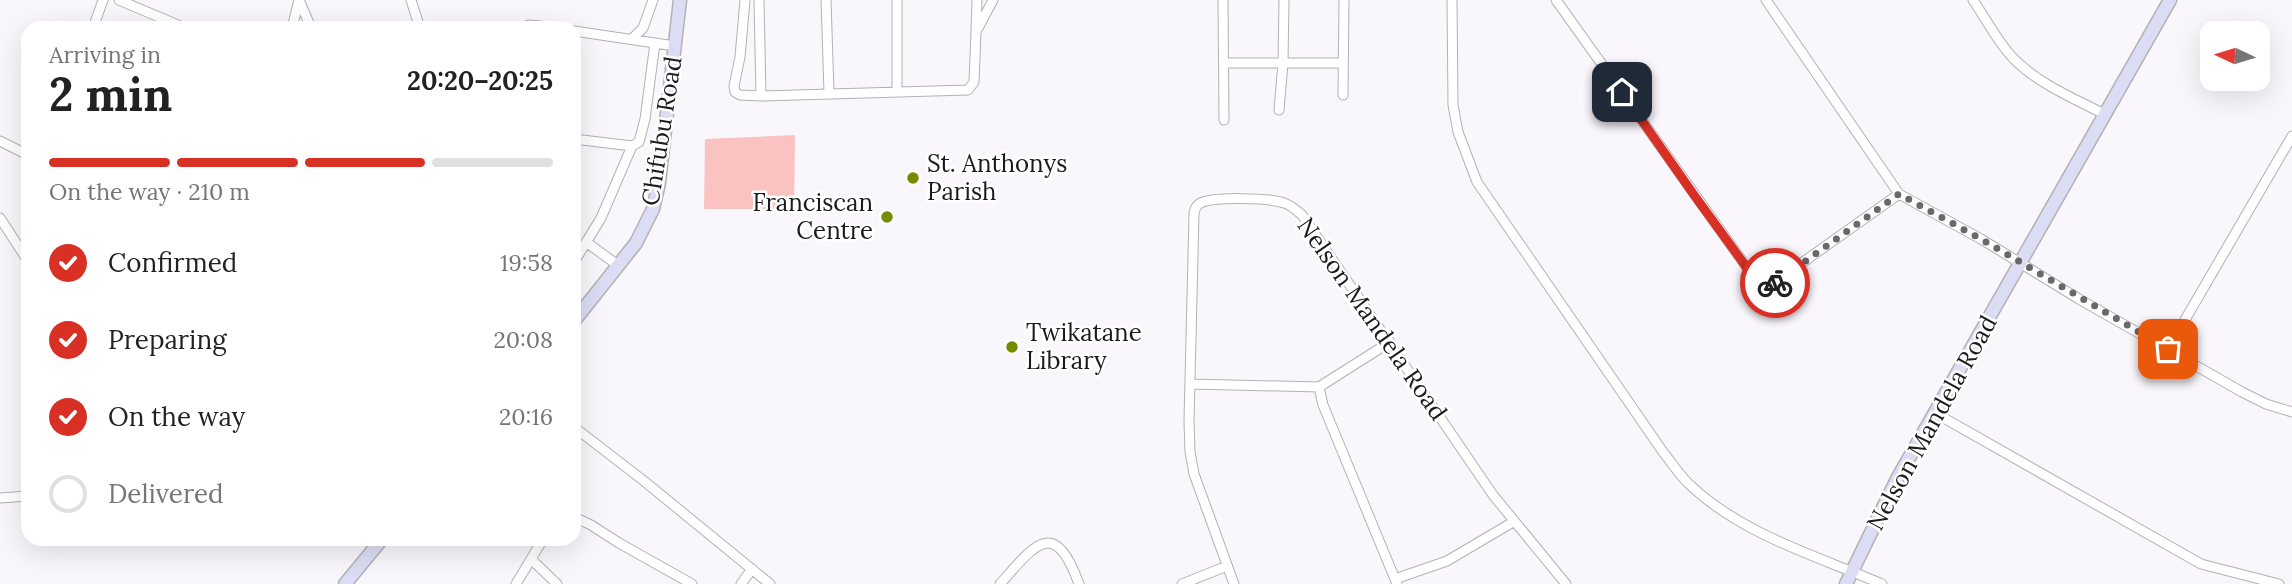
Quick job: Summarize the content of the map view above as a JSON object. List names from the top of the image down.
{
  "streets": {
    "street": ["Chifubu Road", "Nelson Mandela Road"]
  },
  "places": ["St. Anthonys Parish", "Franciscan Centre", "Twikatane Library"],
  "north": "left",
  "page": {
    "heading": ["2 min", "Arriving in", "20:20–20:25"],
    "bar": "On the way · 210 m",
    "list": [
      ["Confirmed", "19:58"],
      ["Preparing", "20:08"],
      ["On the way", "20:16"],
      "Delivered"
    ]
  }
}
